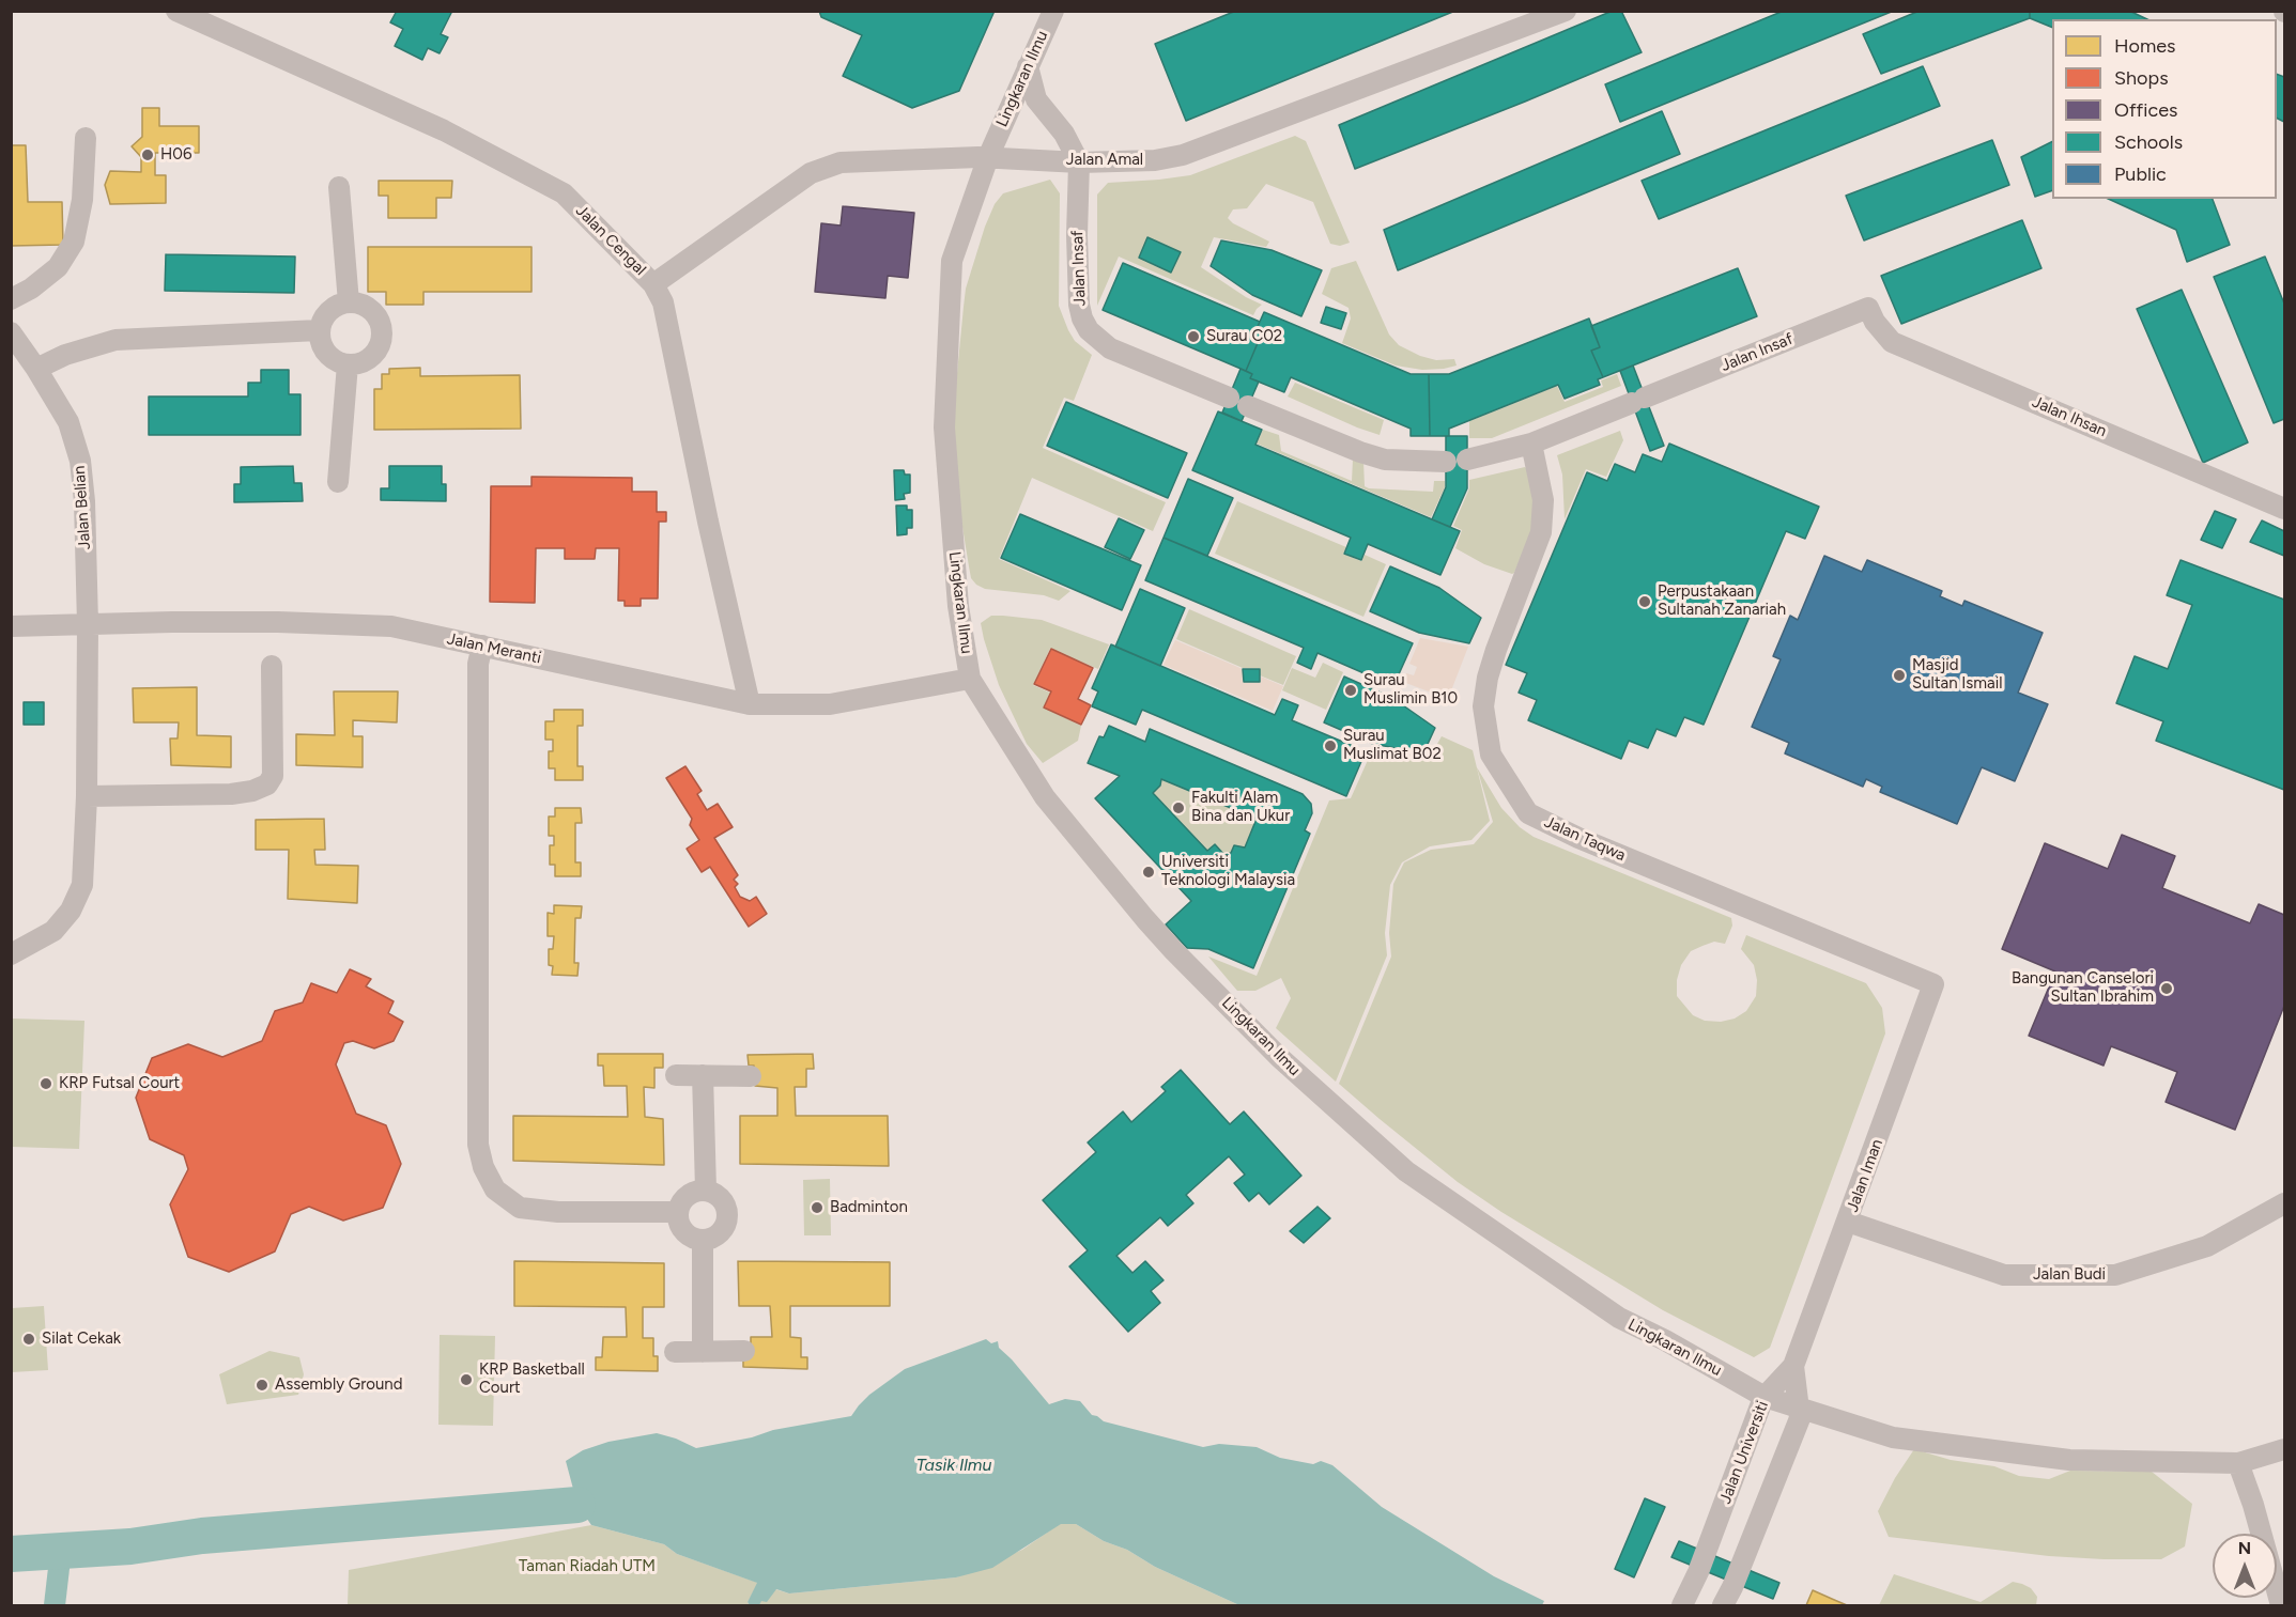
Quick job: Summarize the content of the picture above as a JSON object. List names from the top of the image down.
{
  "streets": {
    "street": [
      "Lingkaran Ilmu",
      "Jalan Amal",
      "Jalan Cengal",
      "Jalan Insaf",
      "Jalan Ihsan",
      "Jalan Belian",
      "Jalan Meranti",
      "Jalan Taqwa",
      "Jalan Iman",
      "Jalan Budi",
      "Jalan Universiti"
    ]
  },
  "crossings": [
    ["Lingkaran Ilmu", "Jalan Amal"],
    ["Lingkaran Ilmu", "Jalan Meranti"],
    ["Lingkaran Ilmu", "Jalan Universiti"],
    ["Jalan Amal", "Jalan Cengal"],
    ["Jalan Amal", "Jalan Insaf"],
    ["Jalan Cengal", "Jalan Meranti"],
    ["Jalan Insaf", "Jalan Ihsan"],
    ["Jalan Insaf", "Jalan Taqwa"],
    ["Jalan Belian", "Jalan Meranti"],
    ["Jalan Taqwa", "Jalan Iman"],
    ["Jalan Iman", "Jalan Budi"],
    ["Jalan Iman", "Jalan Universiti"]
  ],
  "water": ["Tasik Ilmu"],
  "parks": ["Taman Riadah UTM"],
  "places": [
    "H06",
    "Surau C02",
    "Perpustakaan Sultanah Zanariah",
    "Masjid Sultan Ismail",
    "Surau Muslimin B10",
    "Surau Muslimat B02",
    "Fakulti Alam Bina dan Ukur",
    "Universiti Teknologi Malaysia",
    "Bangunan Canselori Sultan Ibrahim",
    "KRP Futsal Court",
    "Badminton",
    "Silat Cekak",
    "KRP Basketball Court",
    "Assembly Ground"
  ],
  "legend": [
    "Homes",
    "Shops",
    "Offices",
    "Schools",
    "Public"
  ],
  "north": "top"
}
